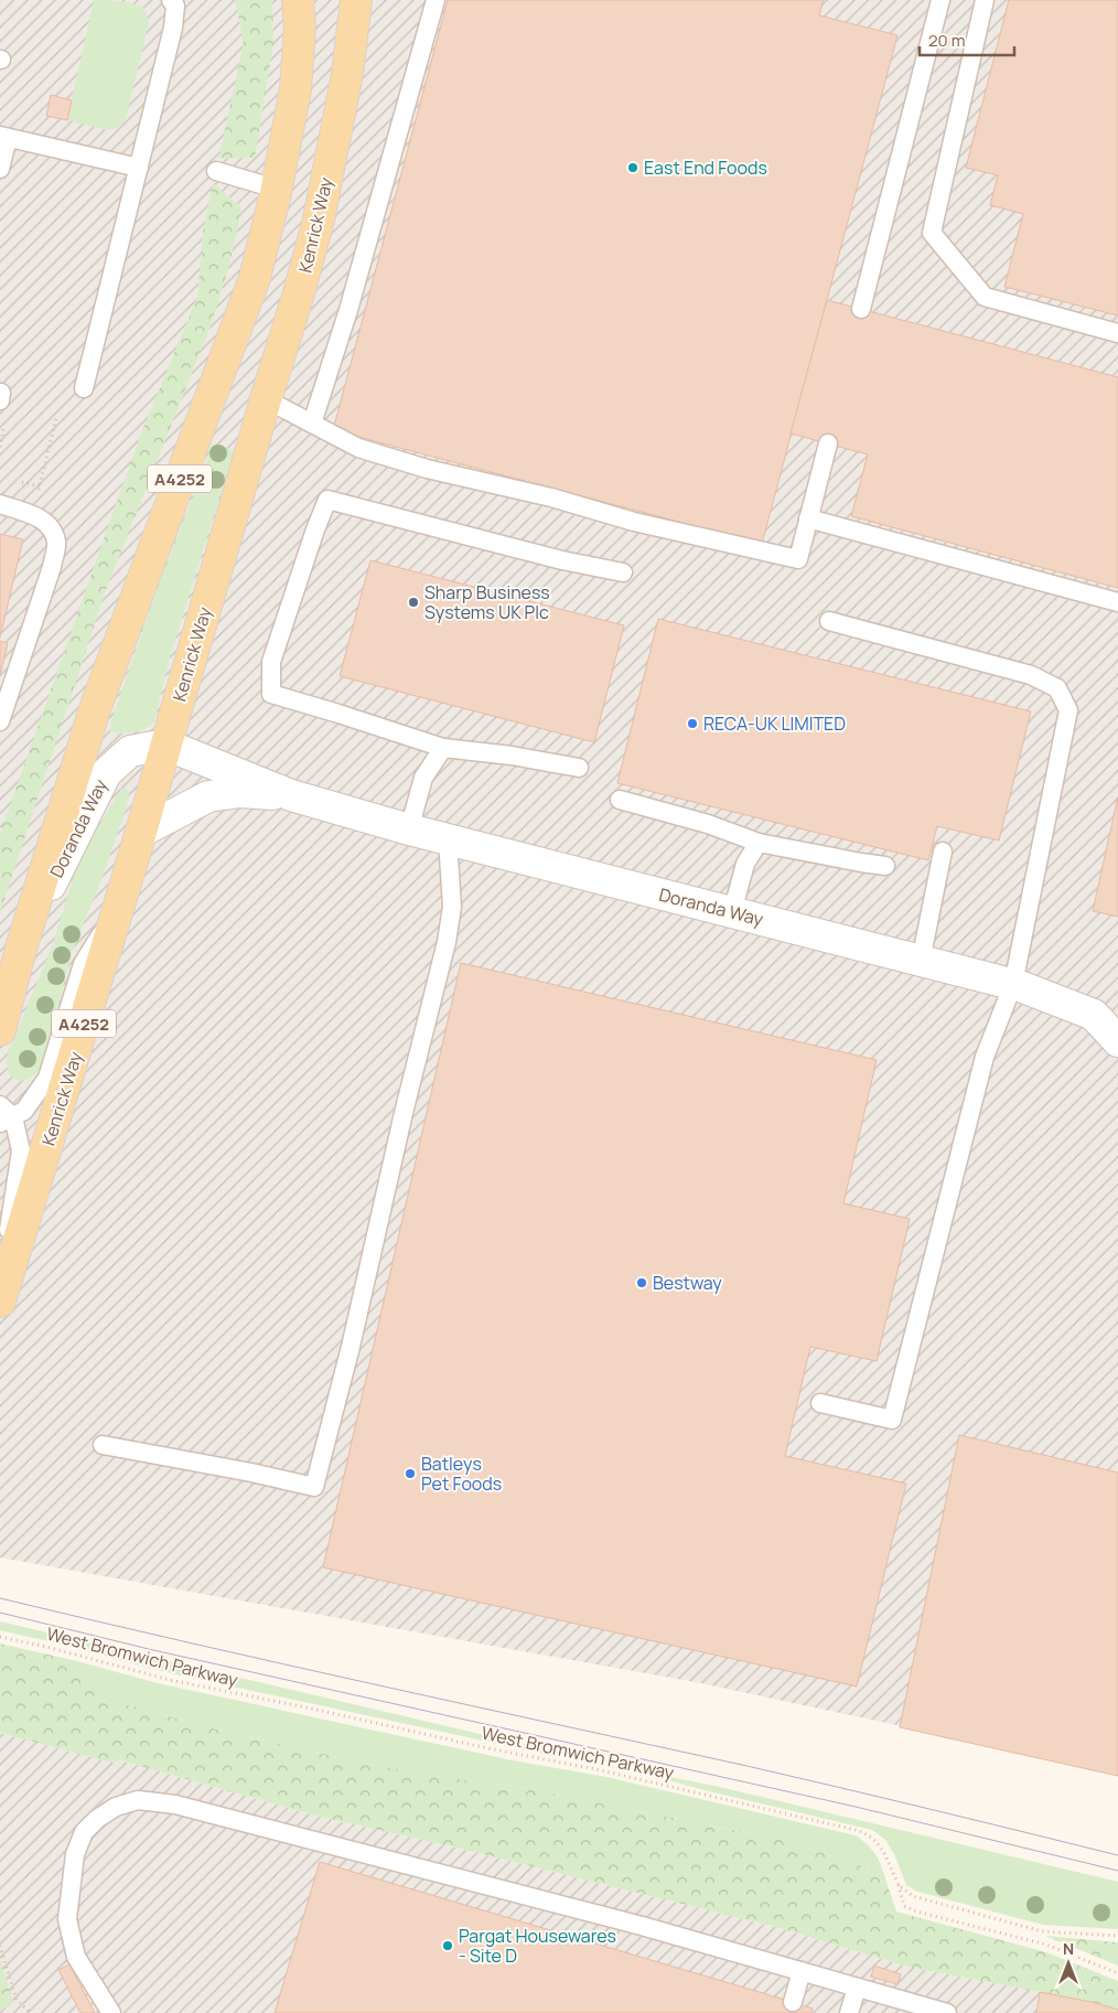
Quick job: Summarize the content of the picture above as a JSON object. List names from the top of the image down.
{
  "streets": {
    "main road": ["Kenrick Way", "A4252"],
    "street": ["Doranda Way"],
    "path": ["West Bromwich Parkway"]
  },
  "crossings": [
    ["Kenrick Way", "Doranda Way"],
    ["A4252", "Doranda Way"]
  ],
  "places": [
    "East End Foods",
    "Sharp Business Systems UK Plc",
    "RECA-UK LIMITED",
    "Bestway",
    "Batleys Pet Foods",
    "Pargat Housewares - Site D"
  ],
  "scale_bar": "20 m",
  "north": "top"
}
